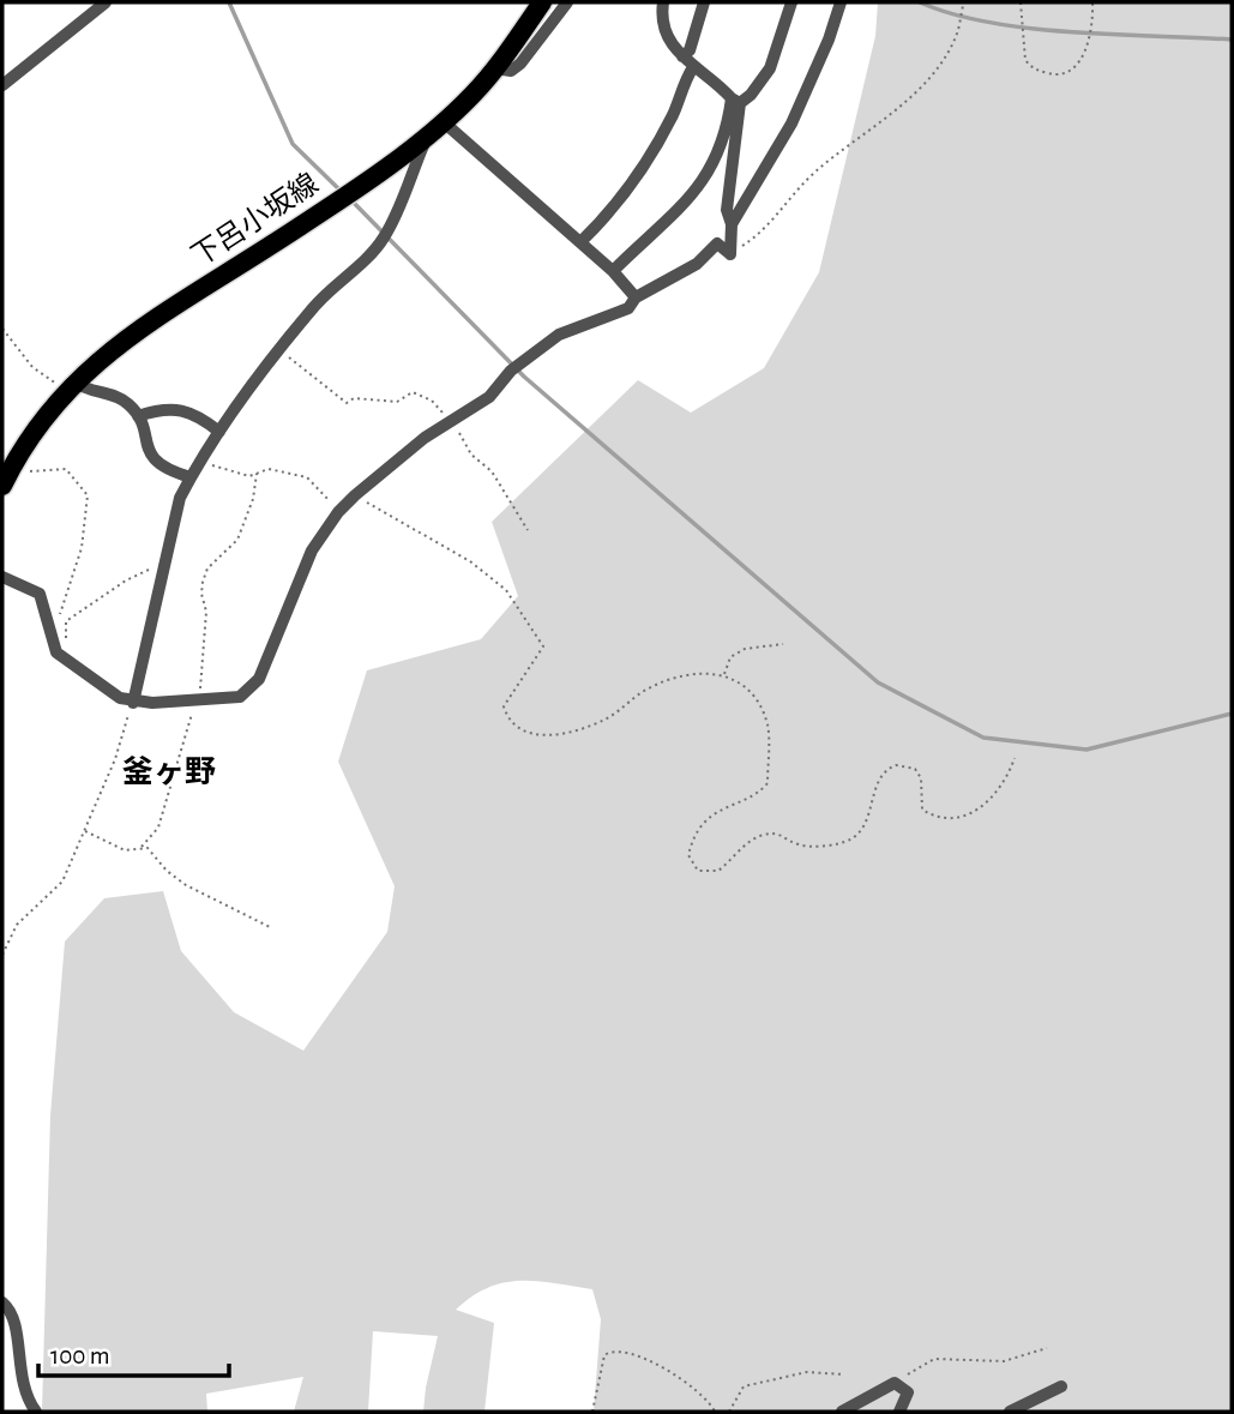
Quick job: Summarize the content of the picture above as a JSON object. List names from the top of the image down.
{
  "streets": {
    "main road": ["下呂小坂線"]
  },
  "districts": ["釜ヶ野"],
  "scale_bar": "100 m"
}
